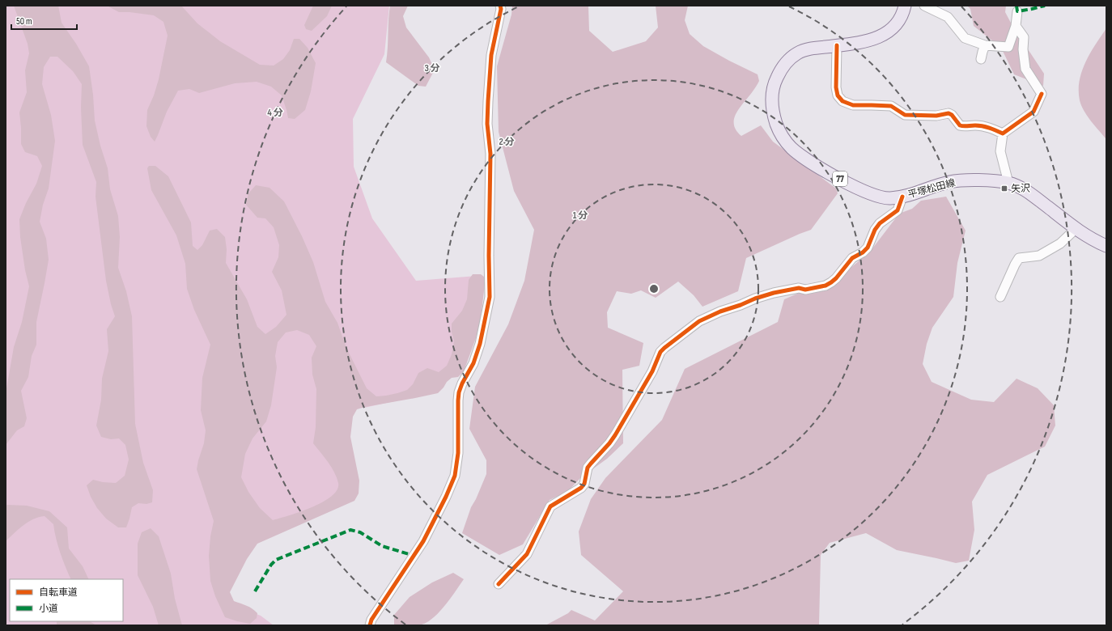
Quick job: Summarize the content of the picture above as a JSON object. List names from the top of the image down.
{
  "streets": {
    "main road": ["77", "平塚松田線"]
  },
  "places": {
    "transit": ["矢沢"]
  },
  "legend": ["自転車道", "小道"],
  "scale_bar": "50 m",
  "rings": [
    "3 分",
    "4 分",
    "2 分",
    "1 分"
  ]
}
